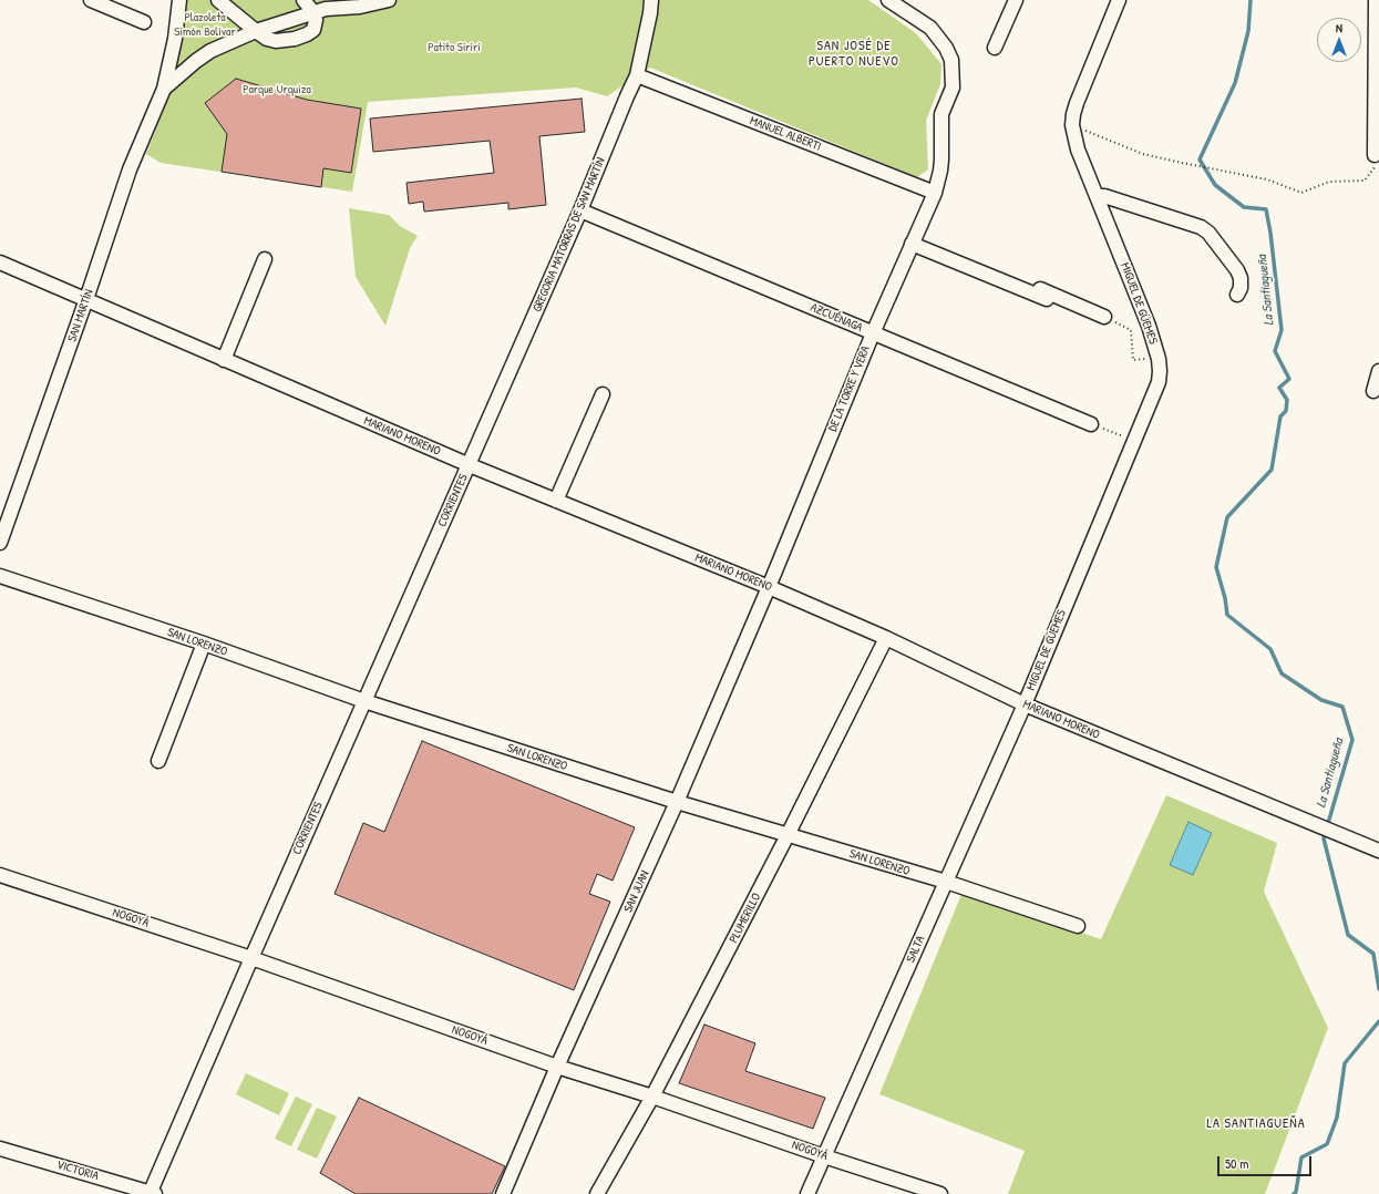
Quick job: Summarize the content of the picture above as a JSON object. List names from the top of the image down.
{
  "streets": {
    "street": [
      "MANUEL ALBERTI",
      "GREGORIA MATORRAS DE SAN MARTÍN",
      "MIGUEL DE GÜEMES",
      "SAN MARTÍN",
      "AZCUÉNAGA",
      "DE LA TORRE Y VERA",
      "MARIANO MORENO",
      "CORRIENTES",
      "SAN LORENZO",
      "SAN JUAN",
      "NOGOYÁ",
      "PLUMERILLO",
      "SALTA",
      "VICTORIA"
    ]
  },
  "crossings": [
    ["MANUEL ALBERTI", "GREGORIA MATORRAS DE SAN MARTÍN"],
    ["MANUEL ALBERTI", "DE LA TORRE Y VERA"],
    ["GREGORIA MATORRAS DE SAN MARTÍN", "AZCUÉNAGA"],
    ["GREGORIA MATORRAS DE SAN MARTÍN", "MARIANO MORENO"],
    ["GREGORIA MATORRAS DE SAN MARTÍN", "CORRIENTES"],
    ["MIGUEL DE GÜEMES", "MARIANO MORENO"],
    ["MIGUEL DE GÜEMES", "SALTA"],
    ["SAN MARTÍN", "MARIANO MORENO"],
    ["AZCUÉNAGA", "DE LA TORRE Y VERA"],
    ["DE LA TORRE Y VERA", "MARIANO MORENO"],
    ["DE LA TORRE Y VERA", "SAN JUAN"],
    ["MARIANO MORENO", "CORRIENTES"],
    ["MARIANO MORENO", "SAN JUAN"],
    ["MARIANO MORENO", "PLUMERILLO"],
    ["MARIANO MORENO", "SALTA"],
    ["CORRIENTES", "SAN LORENZO"],
    ["CORRIENTES", "NOGOYÁ"],
    ["CORRIENTES", "VICTORIA"],
    ["SAN LORENZO", "SAN JUAN"],
    ["SAN LORENZO", "PLUMERILLO"],
    ["SAN LORENZO", "SALTA"],
    ["SAN JUAN", "NOGOYÁ"],
    ["NOGOYÁ", "PLUMERILLO"],
    ["NOGOYÁ", "SALTA"]
  ],
  "districts": ["SAN JOSÉ DE PUERTO NUEVO", "LA SANTIAGUEÑA"],
  "water": ["La Santiagueña"],
  "parks": ["Plazoleta Simón Bolívar", "Patito Sirirí", "Parque Urquiza"],
  "scale_bar": "50 m",
  "north": "top"
}
